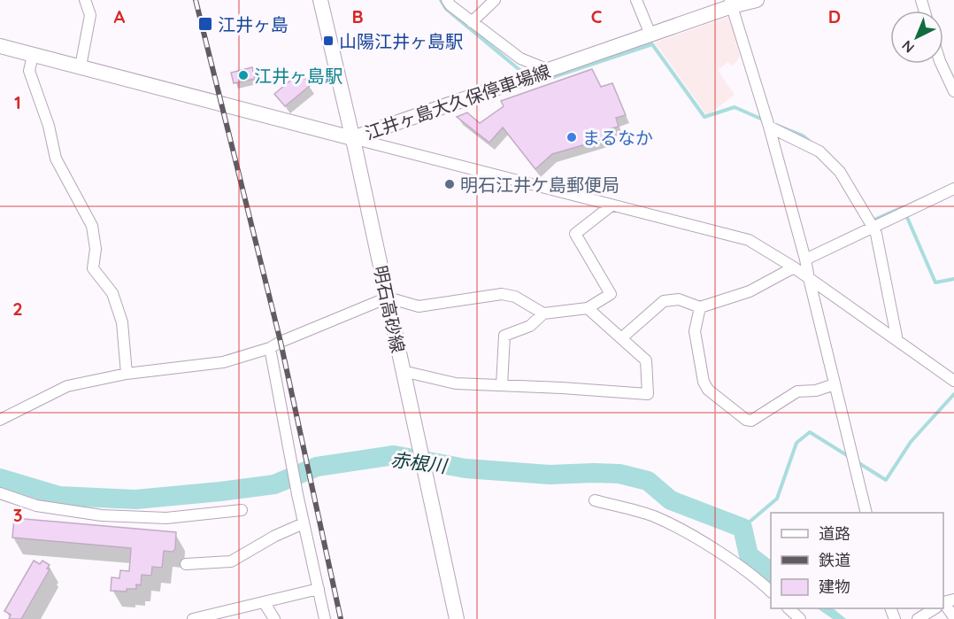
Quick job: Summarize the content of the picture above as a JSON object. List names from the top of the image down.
{
  "streets": {
    "main road": ["江井ヶ島大久保停車場線", "明石高砂線"]
  },
  "crossings": [
    ["江井ヶ島大久保停車場線", "明石高砂線"]
  ],
  "water": ["赤根川"],
  "places": {
    "transit": ["江井ヶ島", "山陽江井ヶ島駅"],
    "other": ["江井ヶ島駅", "まるなか", "明石江井ケ島郵便局"]
  },
  "legend": ["道路", "鉄道", "建物"],
  "north": "bottom left",
  "grid": {
    "columns": [
      "A",
      "B",
      "C",
      "D"
    ],
    "rows": ["1", "2", "3"]
  }
}
